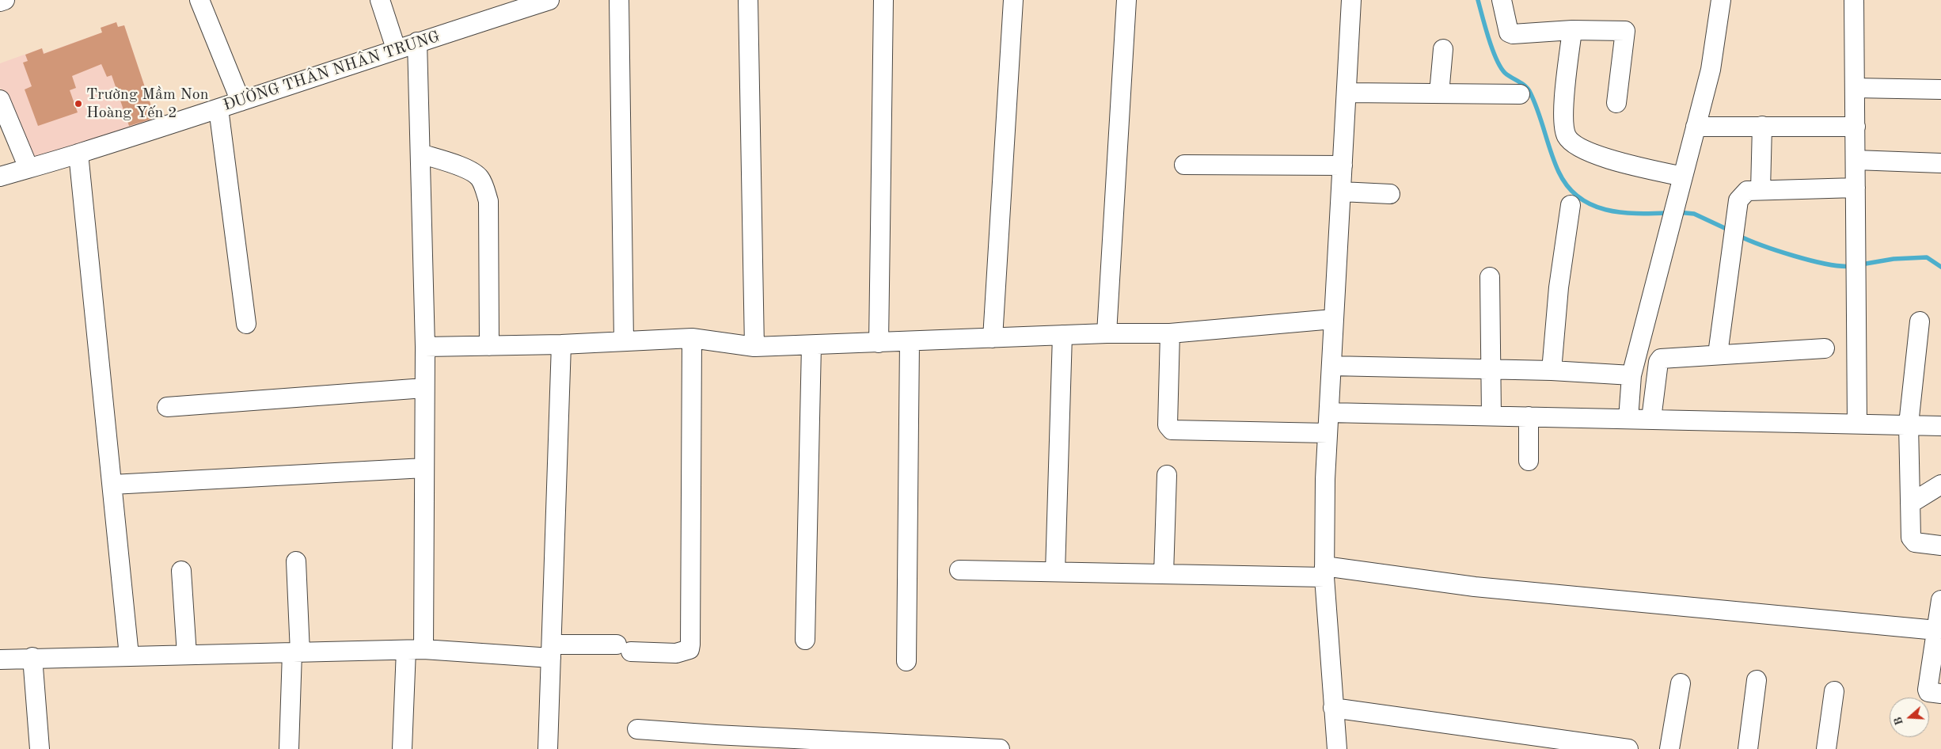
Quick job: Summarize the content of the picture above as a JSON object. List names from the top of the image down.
{
  "streets": {
    "street": ["ĐƯỜNG THÂN NHÂN TRUNG"]
  },
  "places": ["Trường Mầm Non Hoàng Yến 2"],
  "north": "left"
}
